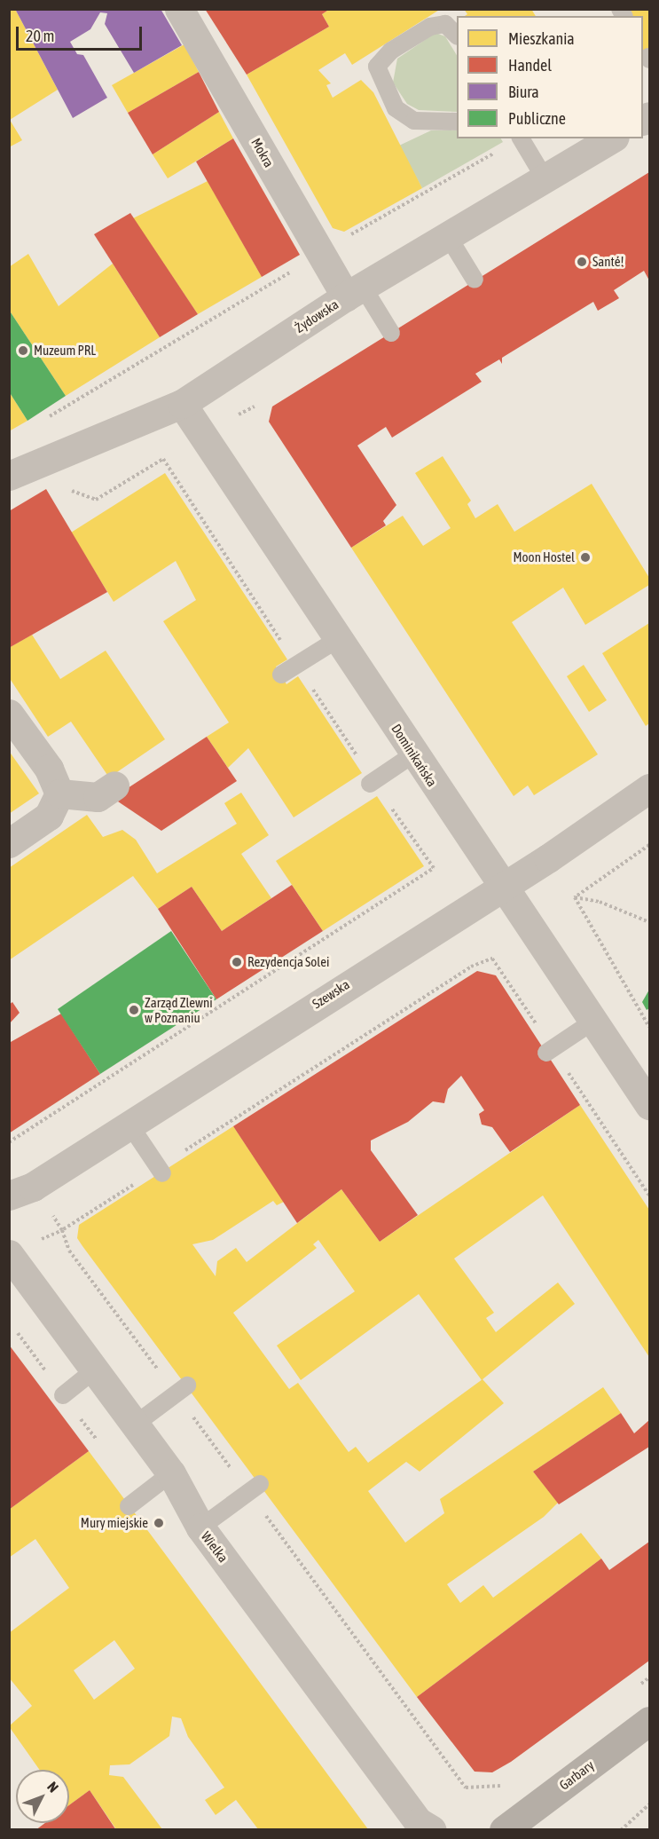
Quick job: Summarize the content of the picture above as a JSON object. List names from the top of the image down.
{
  "streets": {
    "street": [
      "Mokra",
      "Żydowska",
      "Dominikańska",
      "Szewska",
      "Wielka",
      "Garbary"
    ]
  },
  "crossings": [
    ["Mokra", "Żydowska"],
    ["Żydowska", "Dominikańska"],
    ["Dominikańska", "Szewska"]
  ],
  "places": [
    "Santé!",
    "Muzeum PRL",
    "Moon Hostel",
    "Rezydencja Solei",
    "Zarząd Zlewni w Poznaniu",
    "Mury miejskie"
  ],
  "legend": [
    "Mieszkania",
    "Handel",
    "Biura",
    "Publiczne"
  ],
  "scale_bar": "20 m",
  "north": "top right"
}
